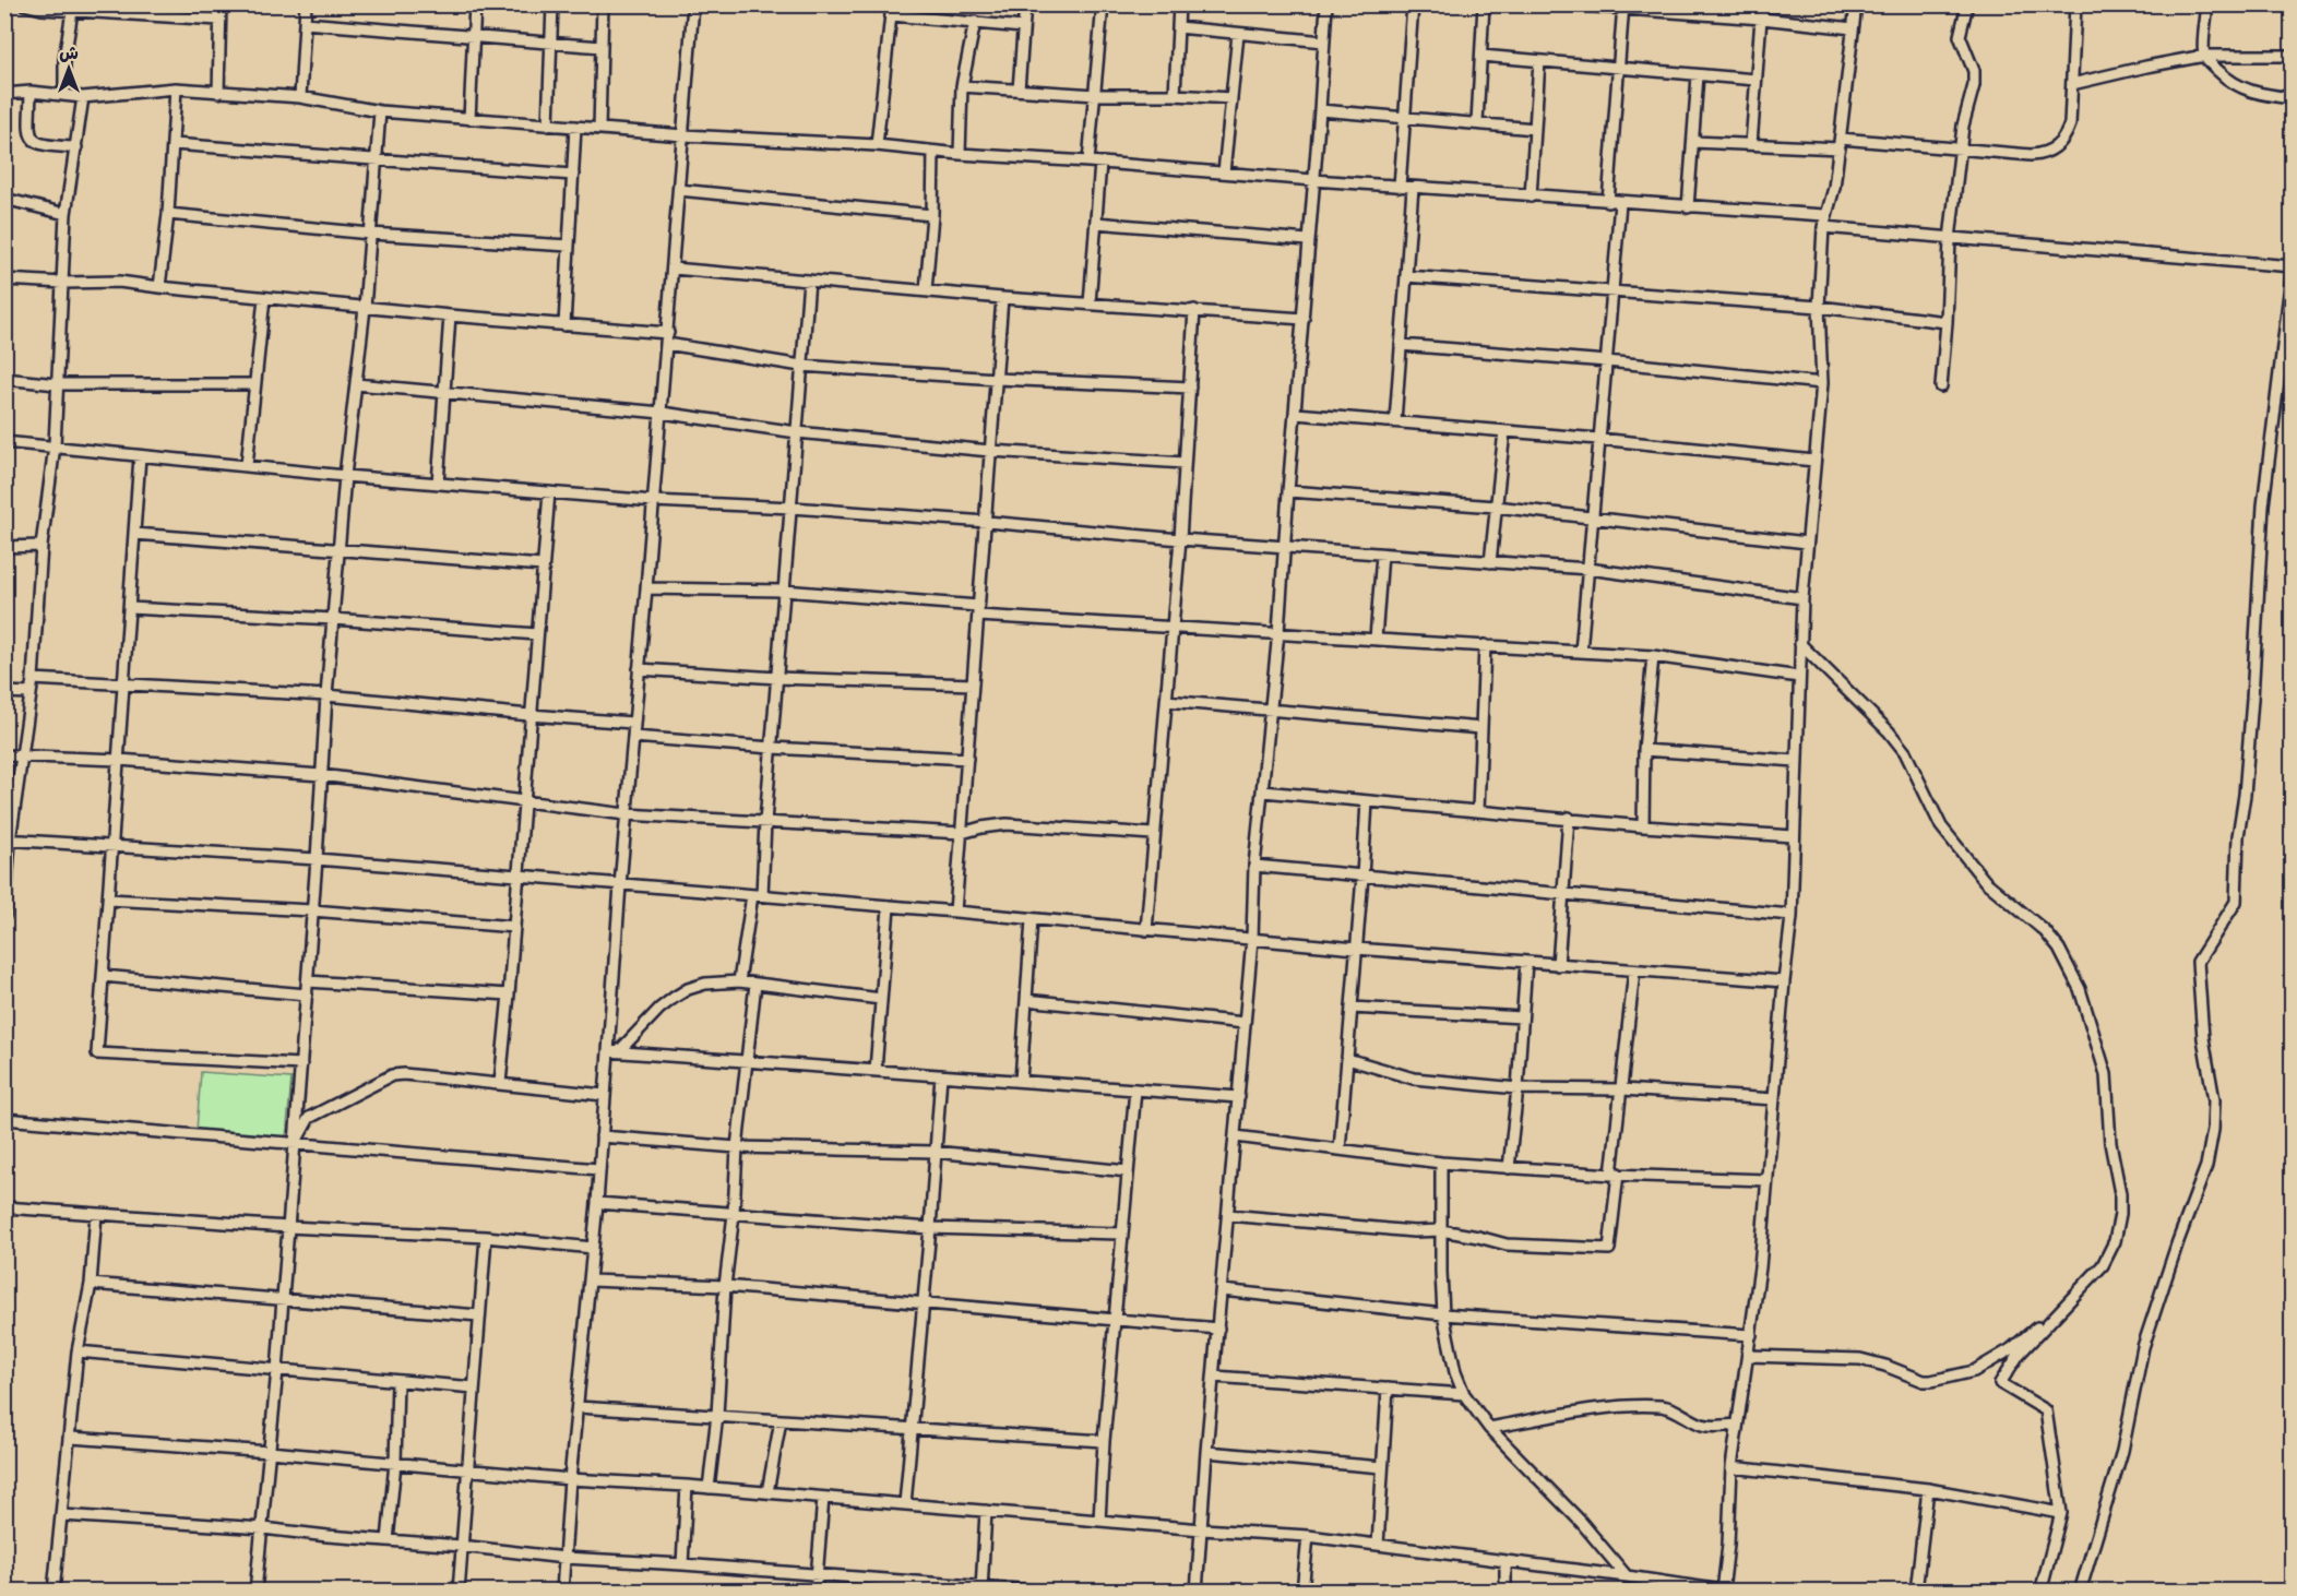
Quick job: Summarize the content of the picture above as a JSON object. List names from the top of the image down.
{
  "north": "top"
}
